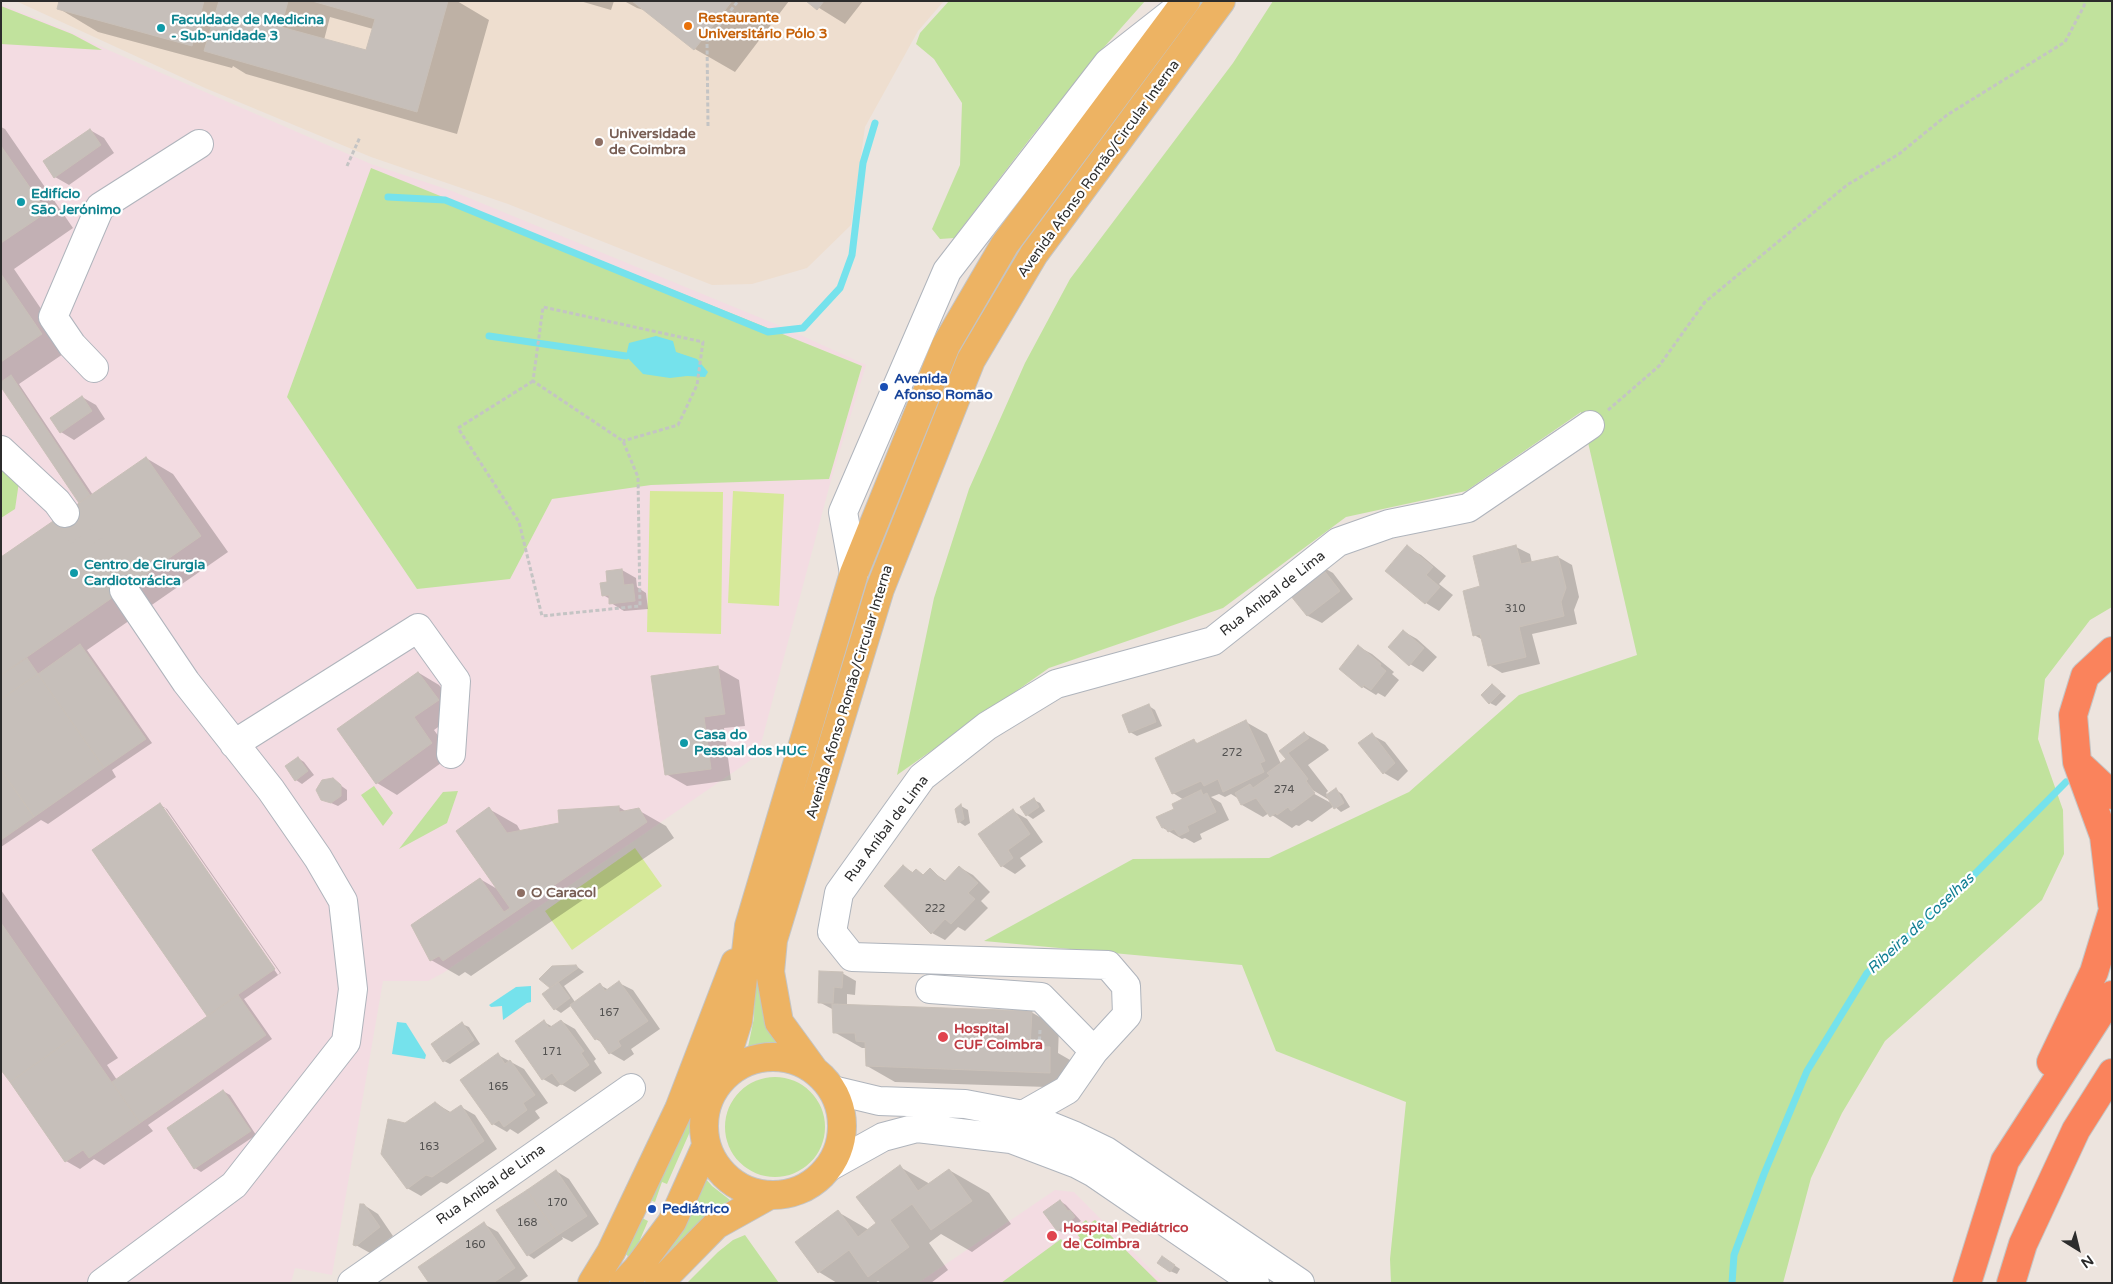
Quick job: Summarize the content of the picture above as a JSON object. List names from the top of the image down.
{
  "streets": {
    "main road": ["Avenida Afonso Romão/Circular Interna"],
    "street": ["Rua Aníbal de Lima"]
  },
  "water": ["Ribeira de Coselhas"],
  "places": [
    "Restaurante Universitário Pólo 3",
    "Faculdade de Medicina - Sub-unidade 3",
    "Universidade de Coimbra",
    "Edifício São Jerónimo",
    "Avenida Afonso Romão",
    "Centro de Cirurgia Cardiotorácica",
    "Casa do Pessoal dos HUC",
    "O Caracol",
    "Hospital CUF Coimbra",
    "Pediátrico",
    "Hospital Pediátrico de Coimbra"
  ],
  "house_numbers": [
    "310",
    "272",
    "274",
    "222",
    "167",
    "171",
    "165",
    "163",
    "170",
    "168",
    "160"
  ],
  "north": "bottom right"
}
